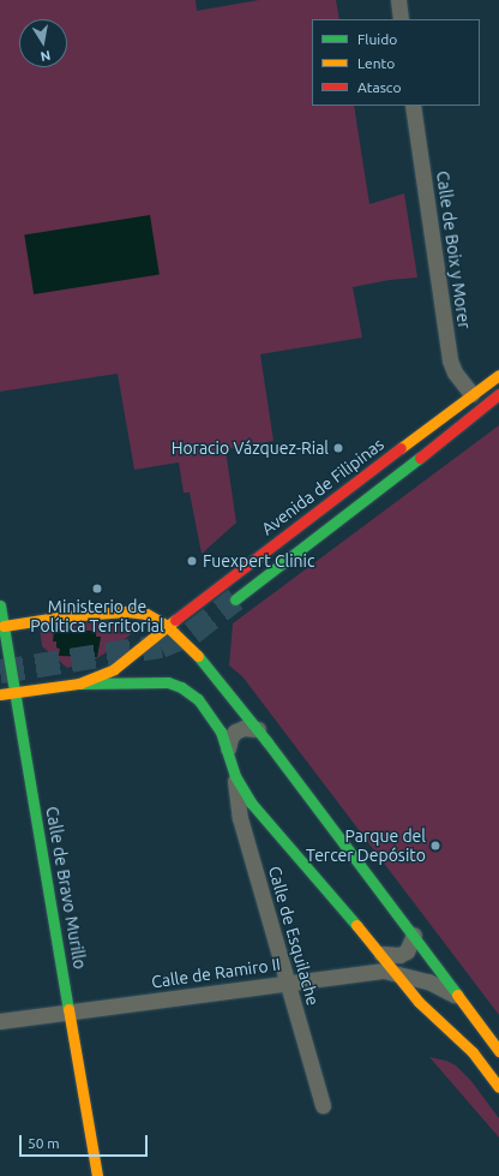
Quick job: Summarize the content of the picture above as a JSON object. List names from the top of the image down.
{
  "streets": {
    "street": [
      "Calle de Boix y Morer",
      "Avenida de Filipinas",
      "Calle de Bravo Murillo",
      "Calle de Esquilache",
      "Calle de Ramiro II"
    ]
  },
  "crossings": [
    ["Calle de Boix y Morer", "Avenida de Filipinas"],
    ["Calle de Bravo Murillo", "Calle de Ramiro II"],
    ["Calle de Esquilache", "Calle de Ramiro II"]
  ],
  "places": [
    "Horacio Vázquez-Rial",
    "Fuexpert Clinic",
    "Ministerio de Política Territorial",
    "Parque del Tercer Depósito"
  ],
  "legend": ["Fluido", "Lento", "Atasco"],
  "scale_bar": "50 m",
  "north": "bottom"
}
